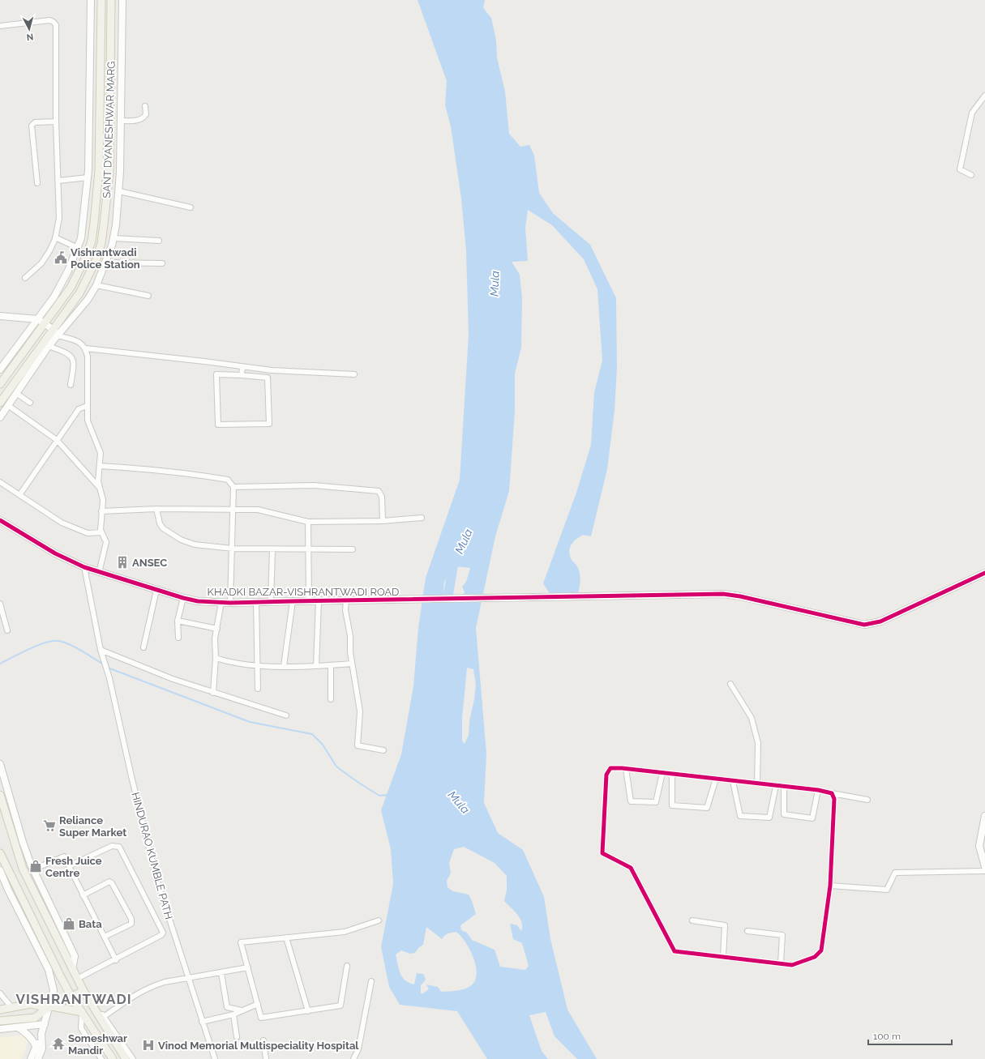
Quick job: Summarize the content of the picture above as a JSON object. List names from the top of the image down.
{
  "streets": {
    "main road": ["SANT DYANESHWAR MARG"],
    "street": ["KHADKI BAZAR-VISHRANTWADI ROAD", "HINDURAO KUMBLE PATH"]
  },
  "crossings": [
    ["KHADKI BAZAR-VISHRANTWADI ROAD", "HINDURAO KUMBLE PATH"]
  ],
  "districts": ["VISHRANTWADI"],
  "water": ["Mula"],
  "places": {
    "public building": ["Vishrantwadi Police Station"],
    "building": ["ANSEC"],
    "supermarket": ["Reliance Super Market"],
    "shop": ["Fresh Juice Centre", "Bata"],
    "temple": ["Someshwar Mandir"],
    "hospital": ["Vinod Memorial Multispeciality Hospital"]
  },
  "scale_bar": "100 m",
  "north": "bottom"
}
